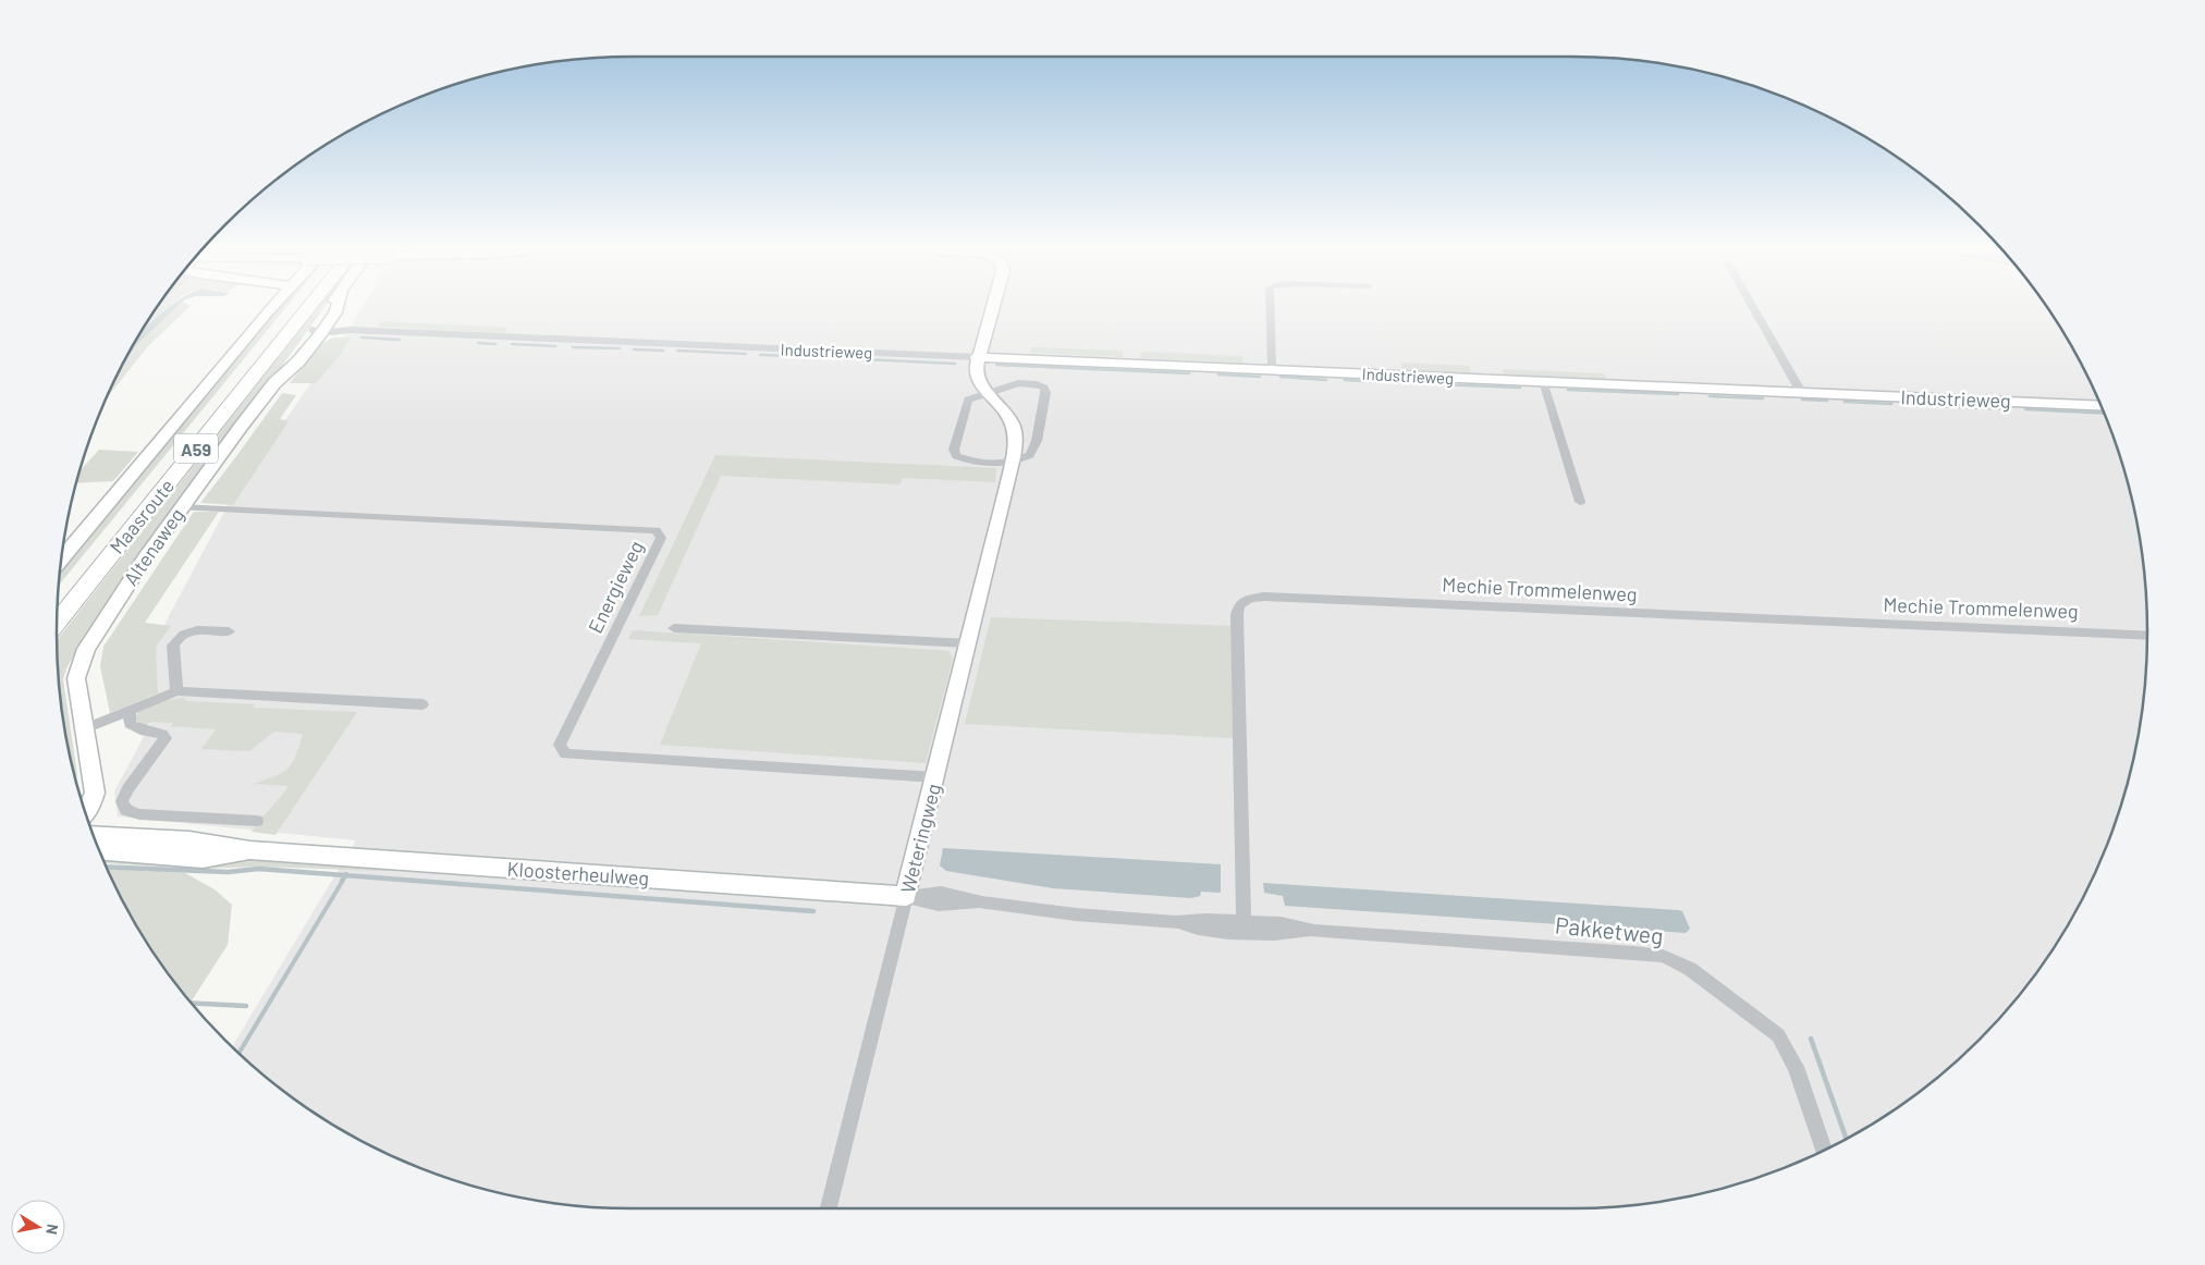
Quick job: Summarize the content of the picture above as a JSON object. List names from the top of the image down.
{
  "streets": {
    "highway": ["A59", "Maasroute"],
    "street": [
      "Industrieweg",
      "Altenaweg",
      "Energieweg",
      "Mechie Trommelenweg",
      "Weteringweg",
      "Kloosterheulweg",
      "Pakketweg"
    ]
  },
  "crossings": [
    ["Industrieweg", "Altenaweg"],
    ["Altenaweg", "Energieweg"],
    ["Energieweg", "Weteringweg"],
    ["Mechie Trommelenweg", "Pakketweg"],
    ["Weteringweg", "Kloosterheulweg"]
  ],
  "north": "right"
}
